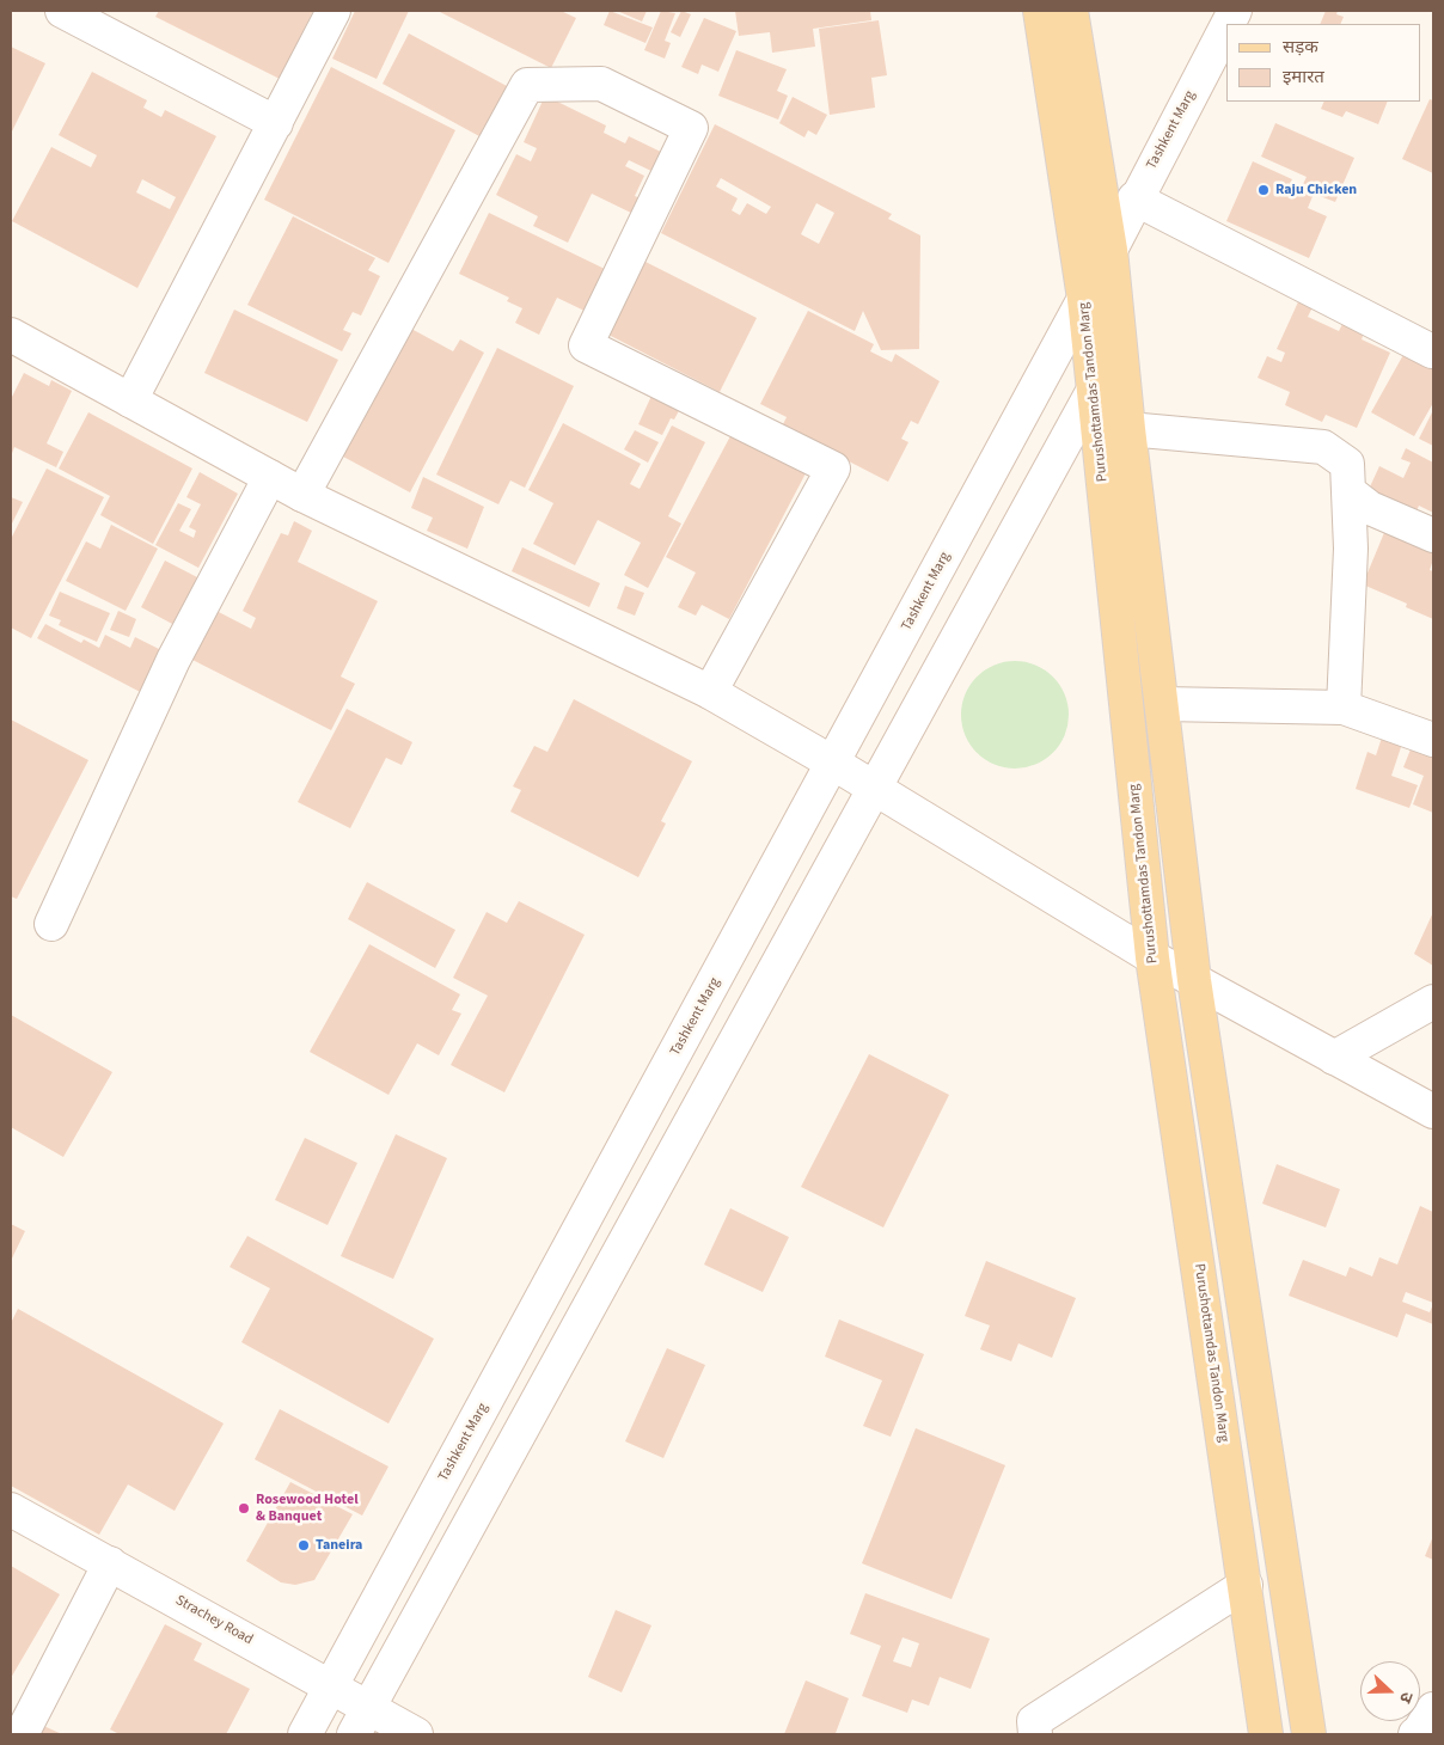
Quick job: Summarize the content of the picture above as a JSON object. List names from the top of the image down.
{
  "streets": {
    "main road": ["Purushottamdas Tandon Marg"],
    "street": ["Tashkent Marg", "Strachey Road"]
  },
  "crossings": [
    ["Tashkent Marg", "Purushottamdas Tandon Marg"],
    ["Tashkent Marg", "Strachey Road"]
  ],
  "places": ["Raju Chicken", "Rosewood Hotel & Banquet", "Taneira"],
  "legend": ["सड़क", "इमारत"],
  "north": "right"
}
